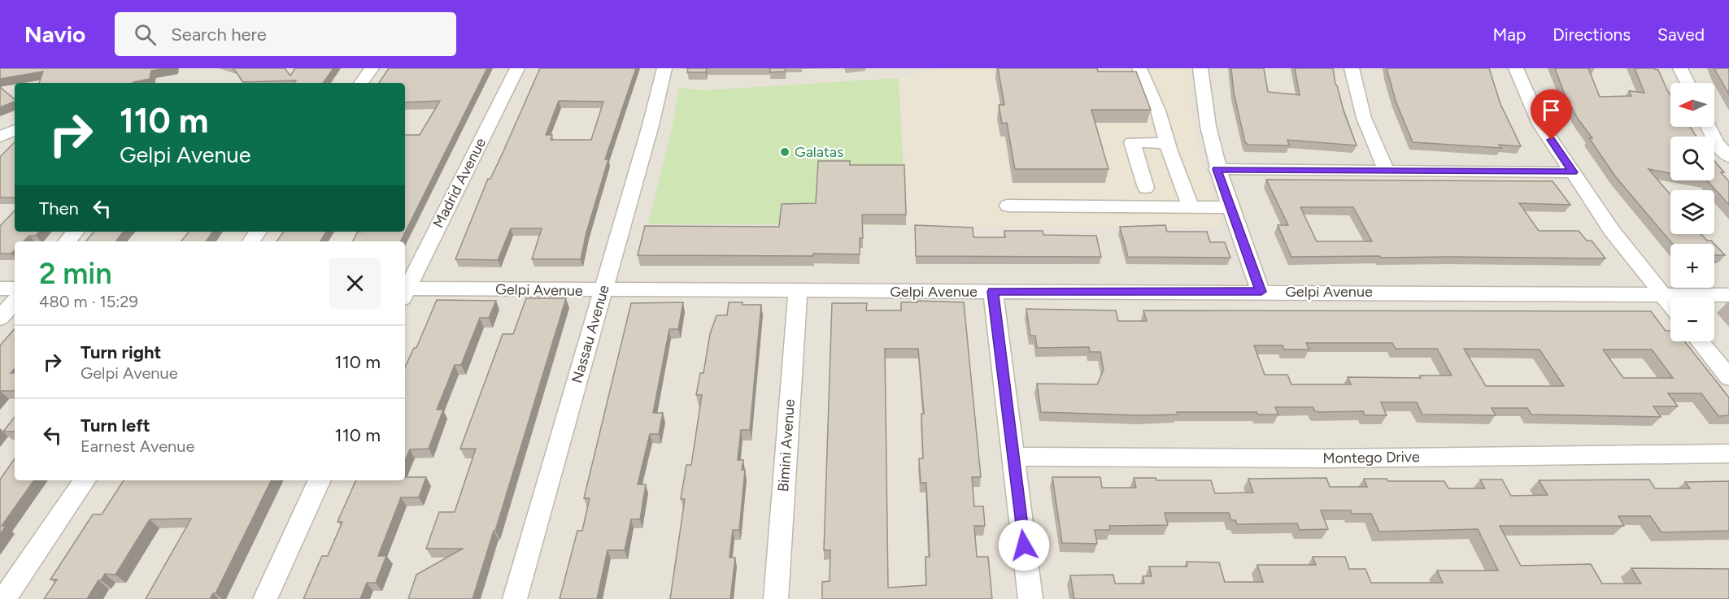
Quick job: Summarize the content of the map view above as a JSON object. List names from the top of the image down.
{
  "streets": {
    "street": [
      "Madrid Avenue",
      "Gelpi Avenue",
      "Nassau Avenue",
      "Bimini Avenue",
      "Montego Drive"
    ]
  },
  "crossings": [
    ["Gelpi Avenue", "Nassau Avenue"],
    ["Gelpi Avenue", "Bimini Avenue"]
  ],
  "places": ["Galatas"],
  "north": "left",
  "page": {
    "header": "Navio",
    "search": "Search here",
    "nav": ["Map", "Directions", "Saved"],
    "map_buttons": ["+", "−"],
    "turn": ["110 m", "Gelpi Avenue"],
    "then": "Then",
    "heading": ["2 min", "480 m · 15:29"],
    "list": [
      {
        "name": "Turn right",
        "note": "Gelpi Avenue",
        "value": "110 m"
      },
      {
        "name": "Turn left",
        "note": "Earnest Avenue",
        "value": "110 m"
      }
    ]
  }
}
